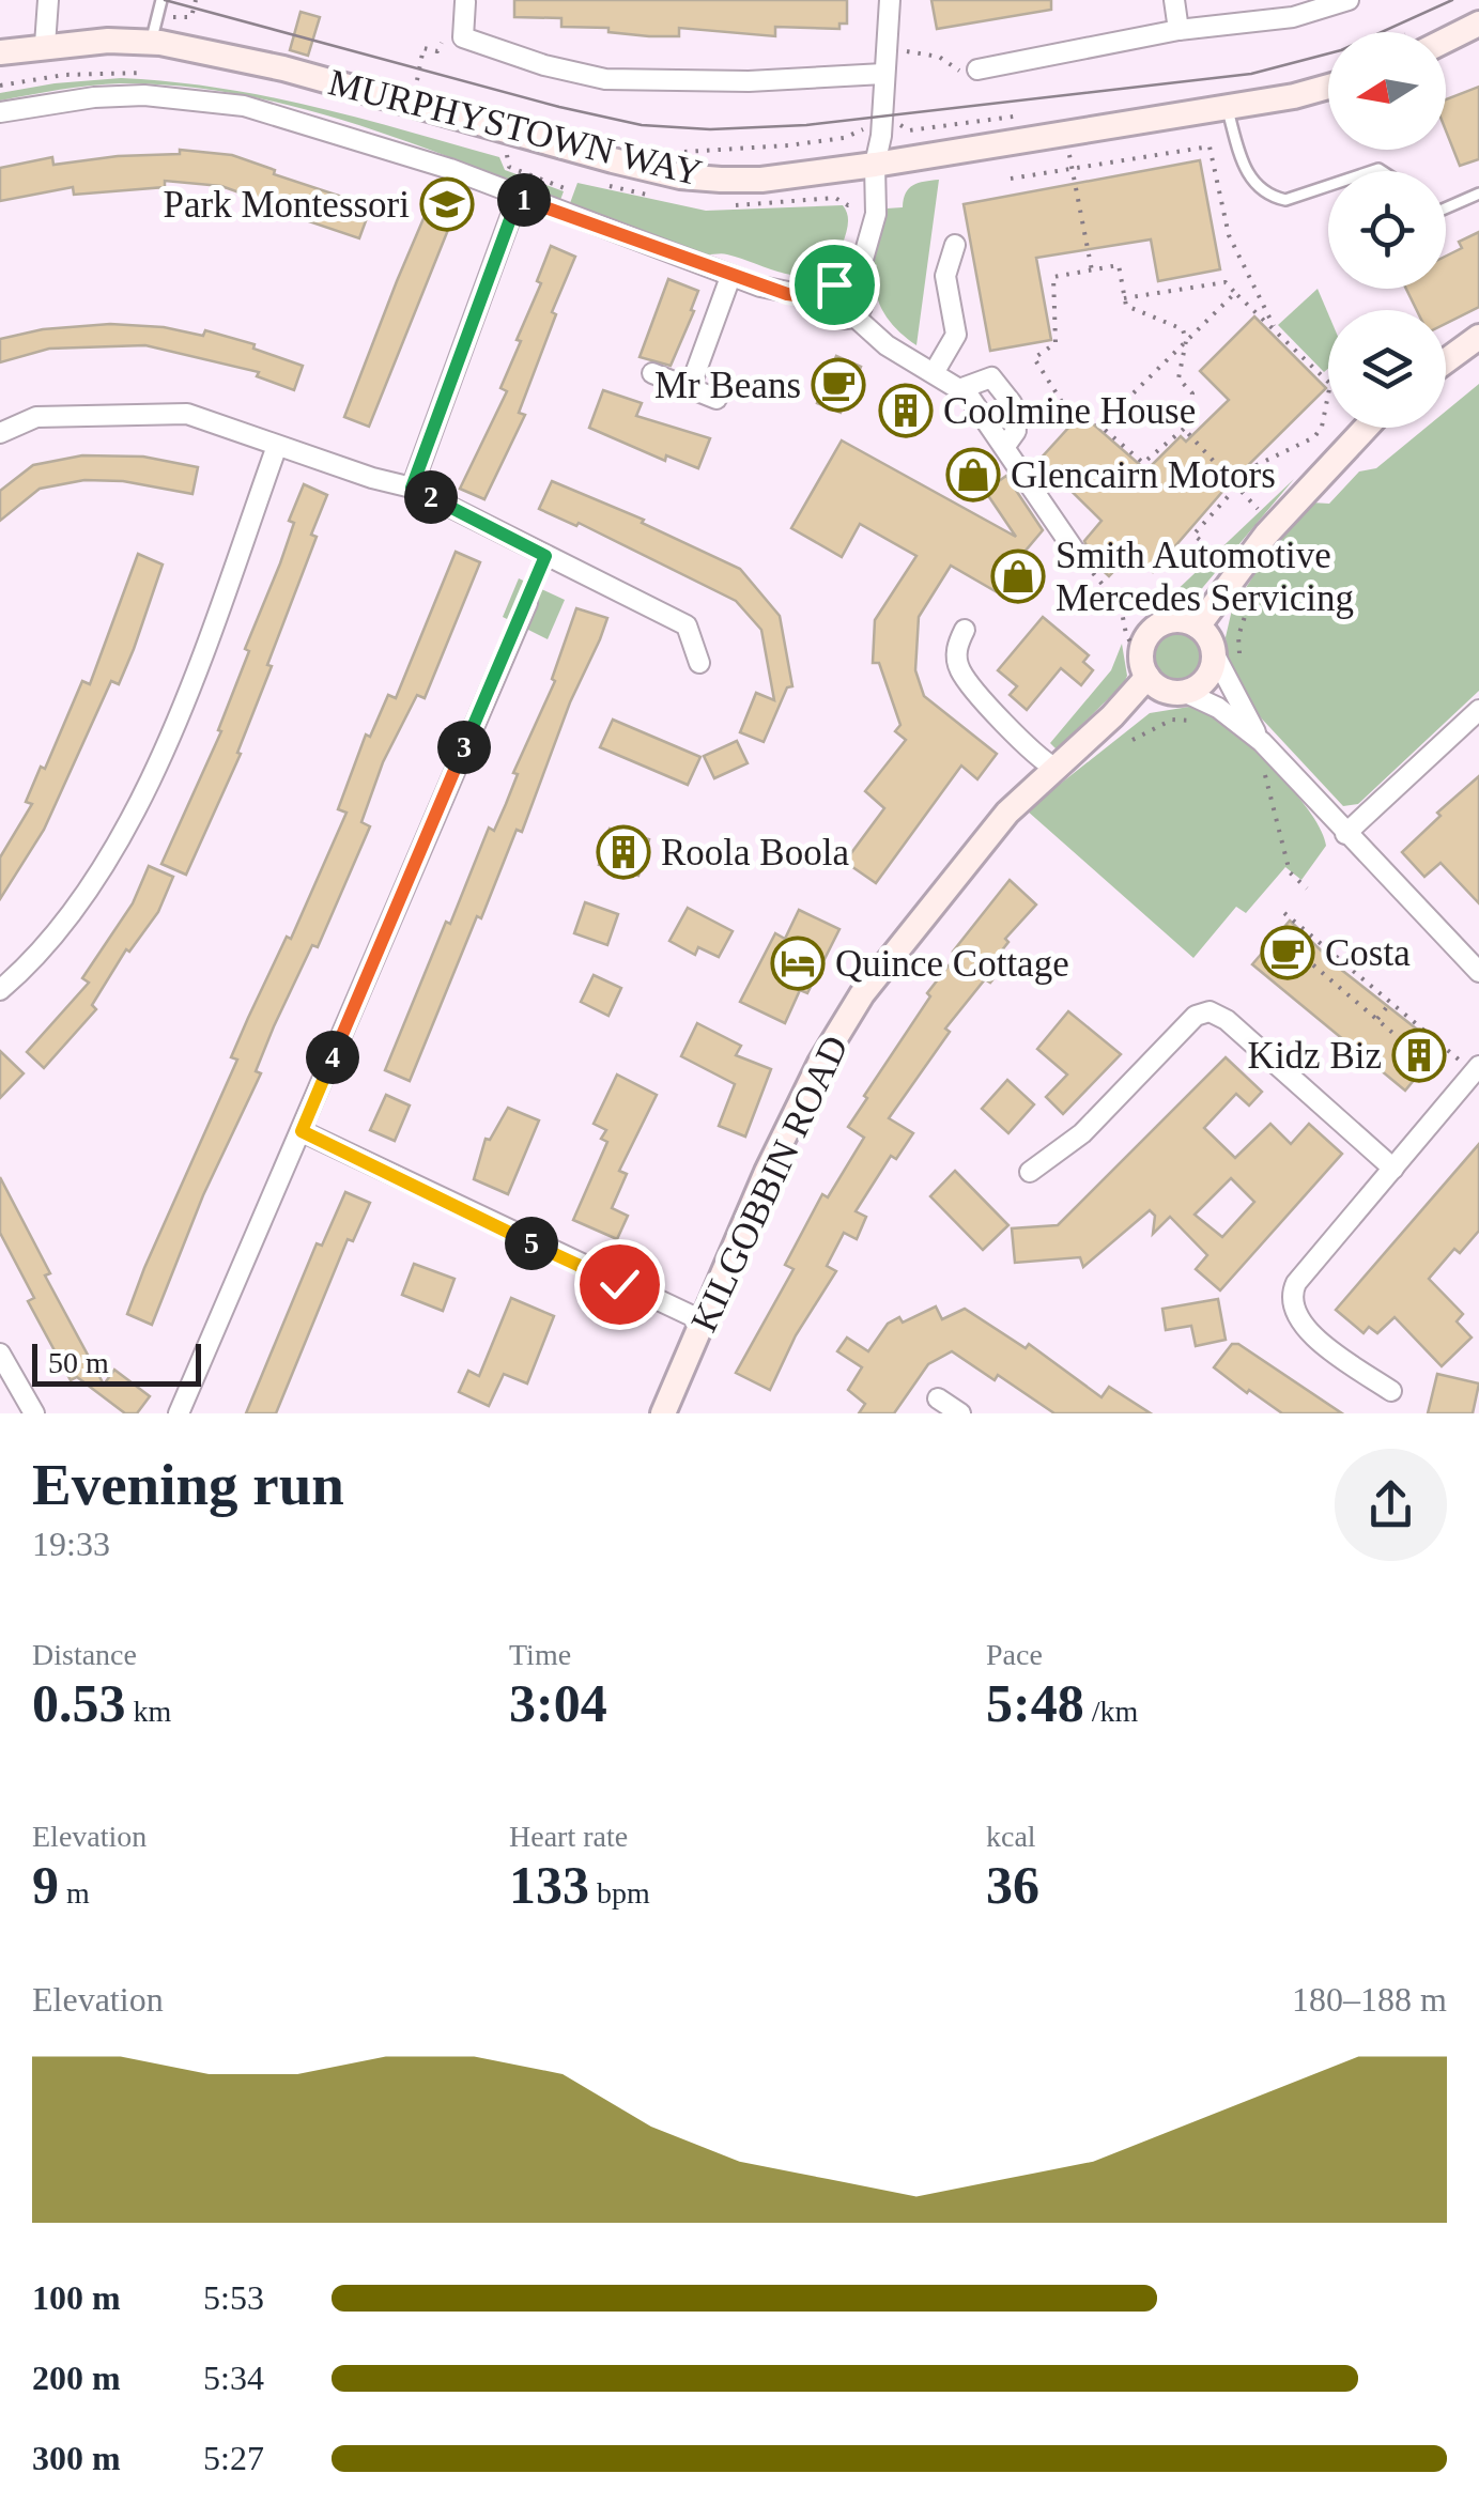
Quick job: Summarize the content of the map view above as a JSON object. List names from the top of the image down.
{
  "streets": {
    "street": ["MURPHYSTOWN WAY", "KILGOBBIN ROAD"]
  },
  "places": {
    "school or university": ["Park Montessori"],
    "cafe": ["Mr Beans", "Costa"],
    "building": ["Coolmine House", "Roola Boola", "Kidz Biz"],
    "shop": ["Glencairn Motors", "Smith Automotive Mercedes Servicing"],
    "hotel": ["Quince Cottage"]
  },
  "scale_bar": "50 m",
  "north": "left",
  "page": {
    "pins": [
      "1",
      "2",
      "3",
      "4",
      "5"
    ],
    "scale": "50 m",
    "heading": ["Evening run", "19:33"],
    "stats": [
      ["Distance", "0.53 km"],
      ["Time", "3:04"],
      ["Pace", "5:48 /km"],
      ["Elevation", "9 m"],
      ["Heart rate", "133 bpm"],
      ["kcal", "36"]
    ],
    "chart": ["Elevation", "180–188 m"],
    "list": [
      {
        "name": "100 m",
        "note": "5:53"
      },
      {
        "name": "200 m",
        "note": "5:34"
      },
      {
        "name": "300 m",
        "note": "5:27"
      }
    ]
  }
}
